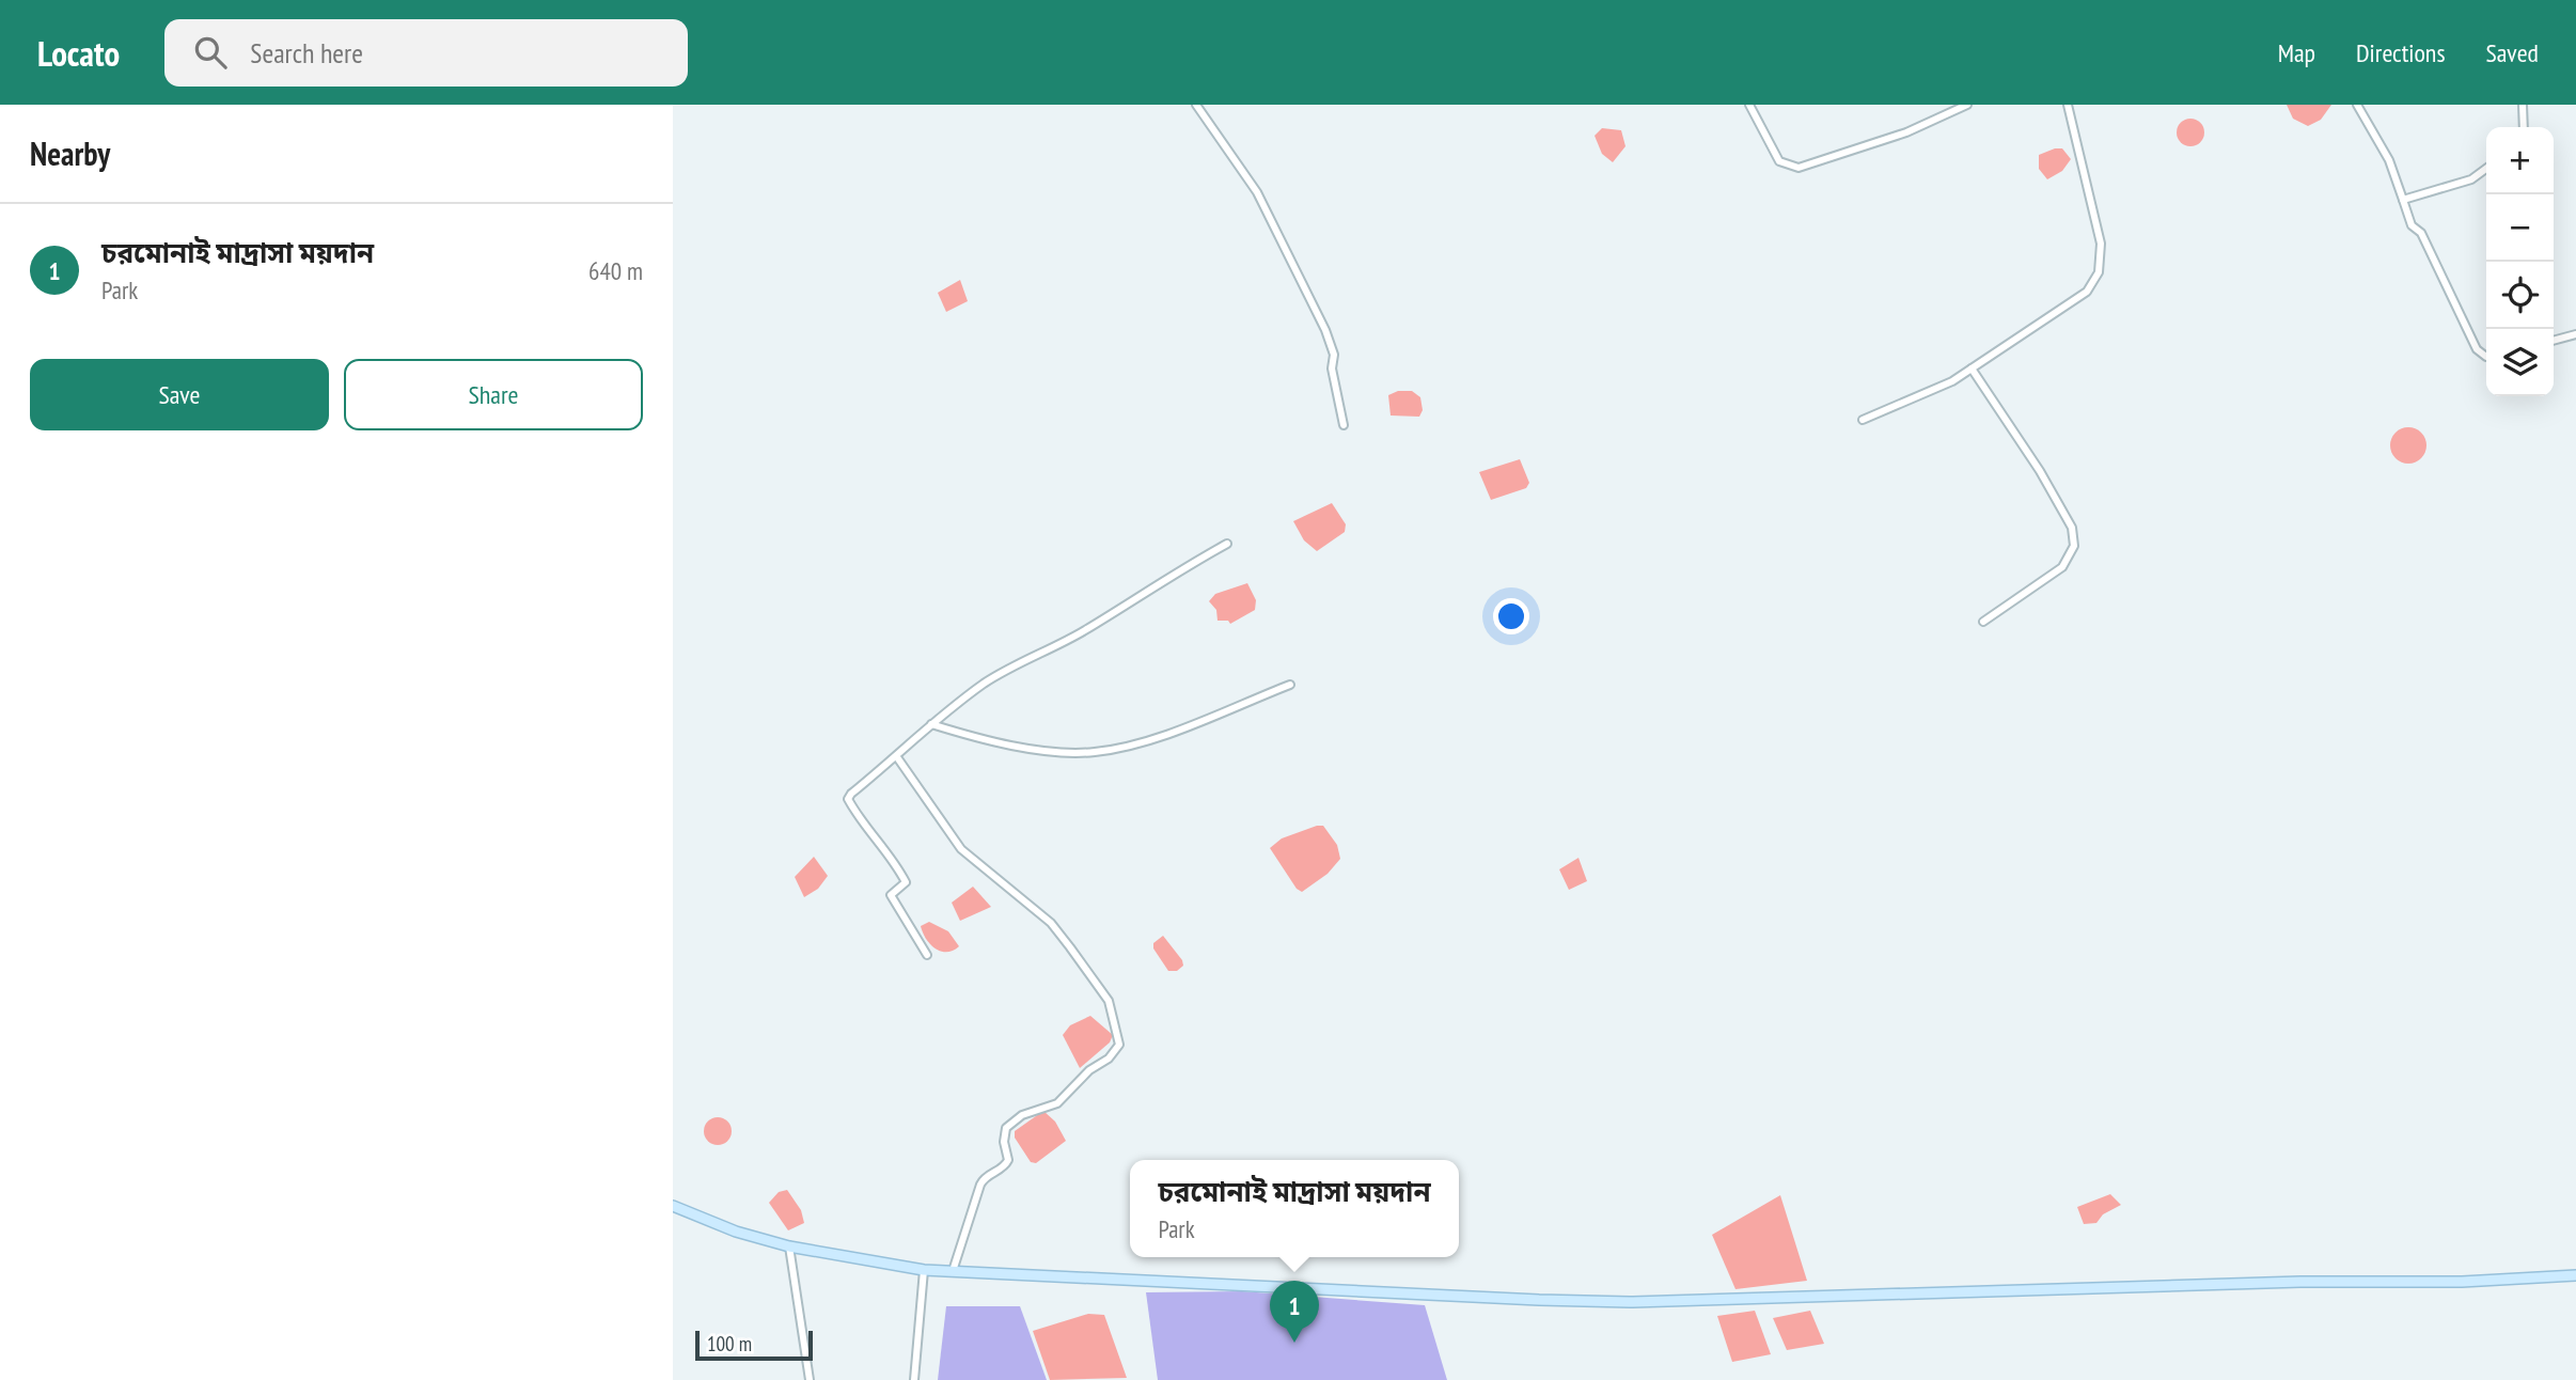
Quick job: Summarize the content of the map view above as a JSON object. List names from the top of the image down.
{
  "scale_bar": "100 m",
  "page": {
    "header": "Locato",
    "search": "Search here",
    "nav": ["Map", "Directions", "Saved"],
    "heading": "Nearby",
    "map_buttons": ["+", "−"],
    "list": [
      {
        "mark": "1",
        "name": "চরমোনাই মাদ্রাসা ময়দান",
        "note": "Park",
        "value": "640 m"
      }
    ],
    "buttons": ["Save", "Share"],
    "popup": ["চরমোনাই মাদ্রাসা ময়দান", "Park"],
    "pins": "1",
    "scale": "100 m"
  }
}
